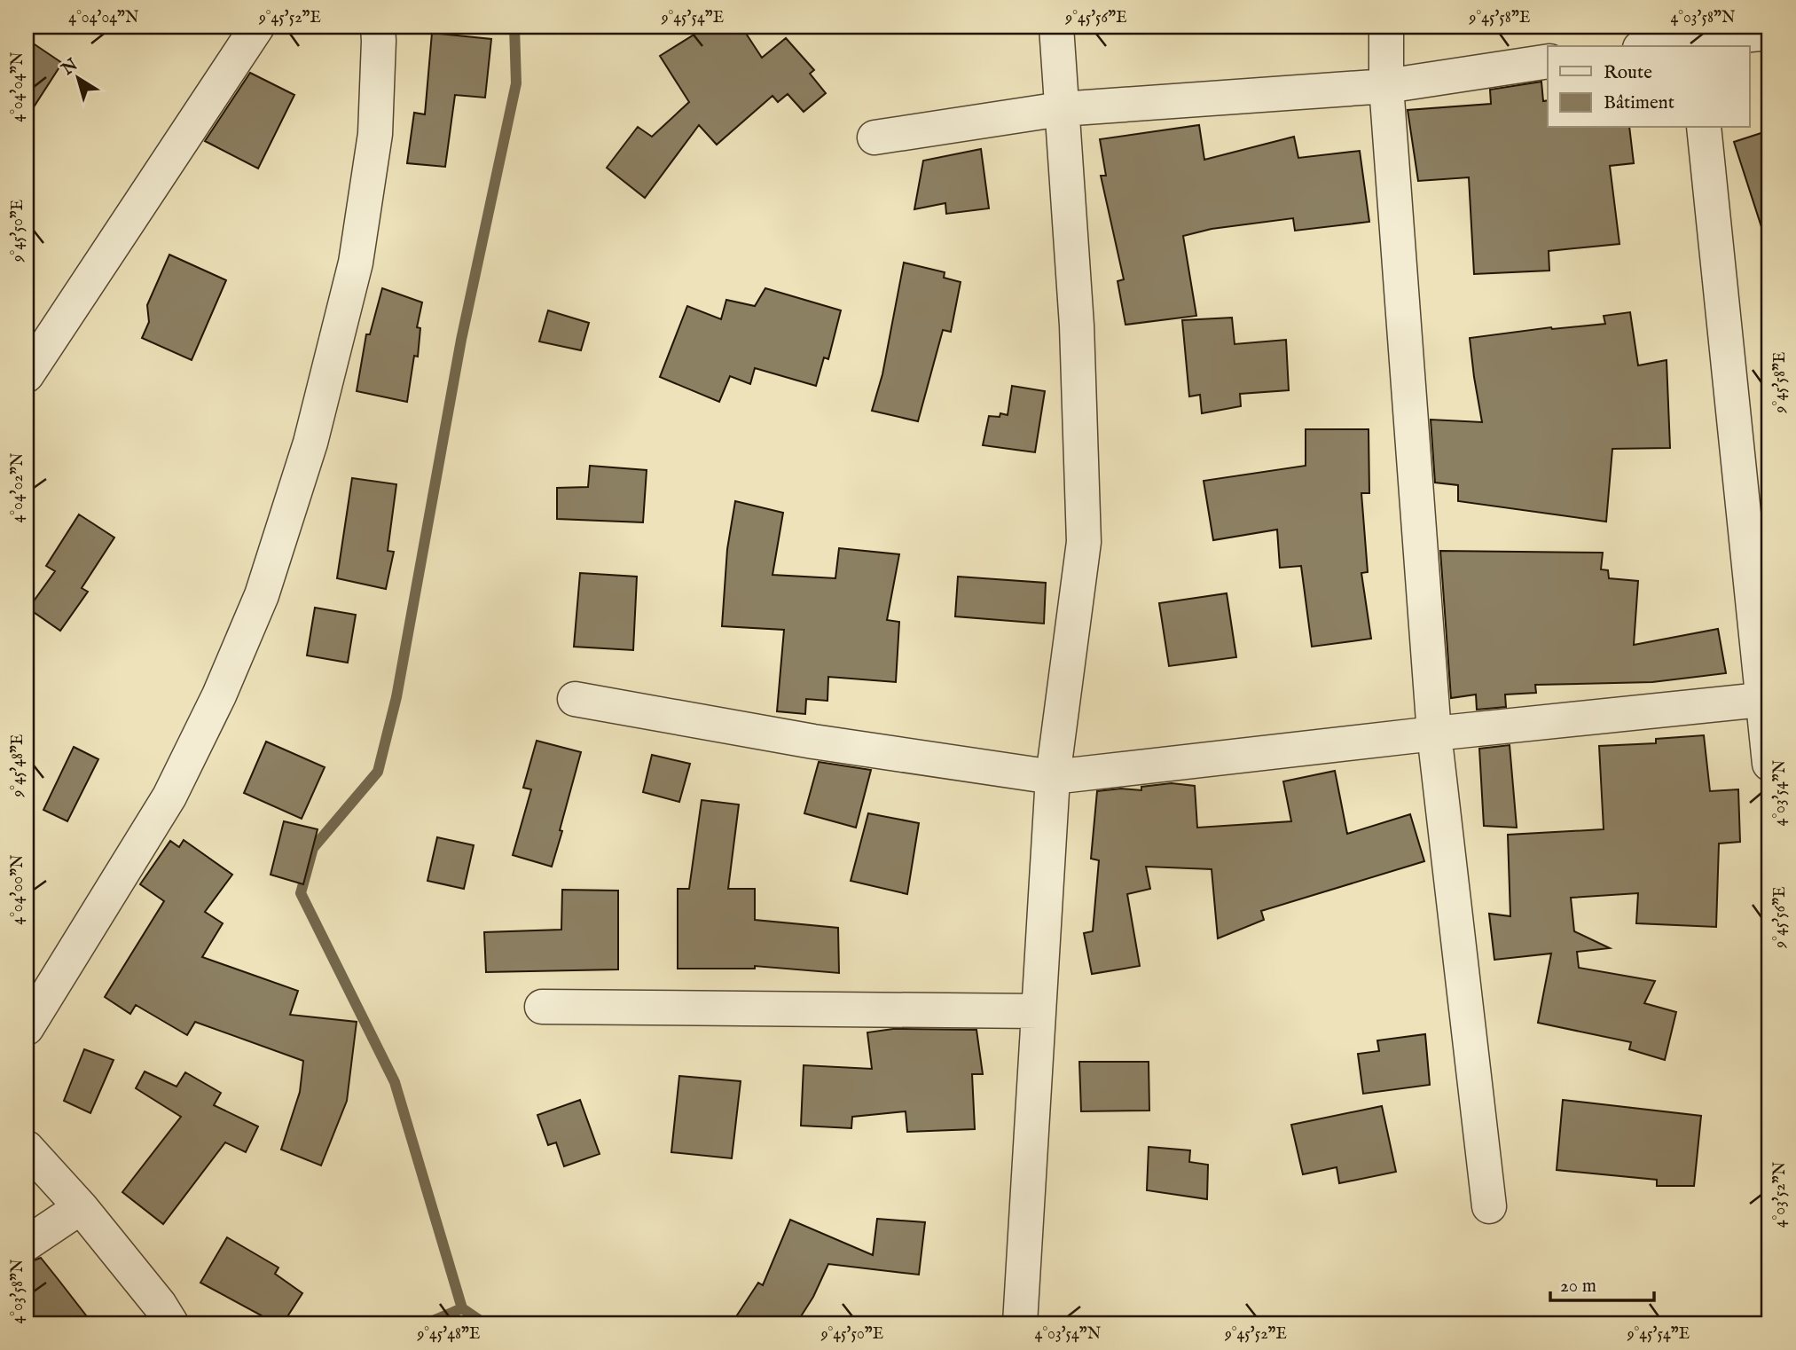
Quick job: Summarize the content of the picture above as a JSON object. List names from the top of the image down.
{
  "legend": ["Route", "Bâtiment"],
  "scale_bar": "20 m",
  "north": "top left",
  "coordinates": [
    "4°04'04\"N",
    "9°45'52\"E",
    "9°45'54\"E",
    "9°45'56\"E",
    "9°45'58\"E",
    "4°03'58\"N",
    "9°45'50\"E",
    "4°04'02\"N",
    "9°45'48\"E",
    "4°03'54\"N",
    "4°04'00\"N",
    "4°03'52\"N"
  ]
}
